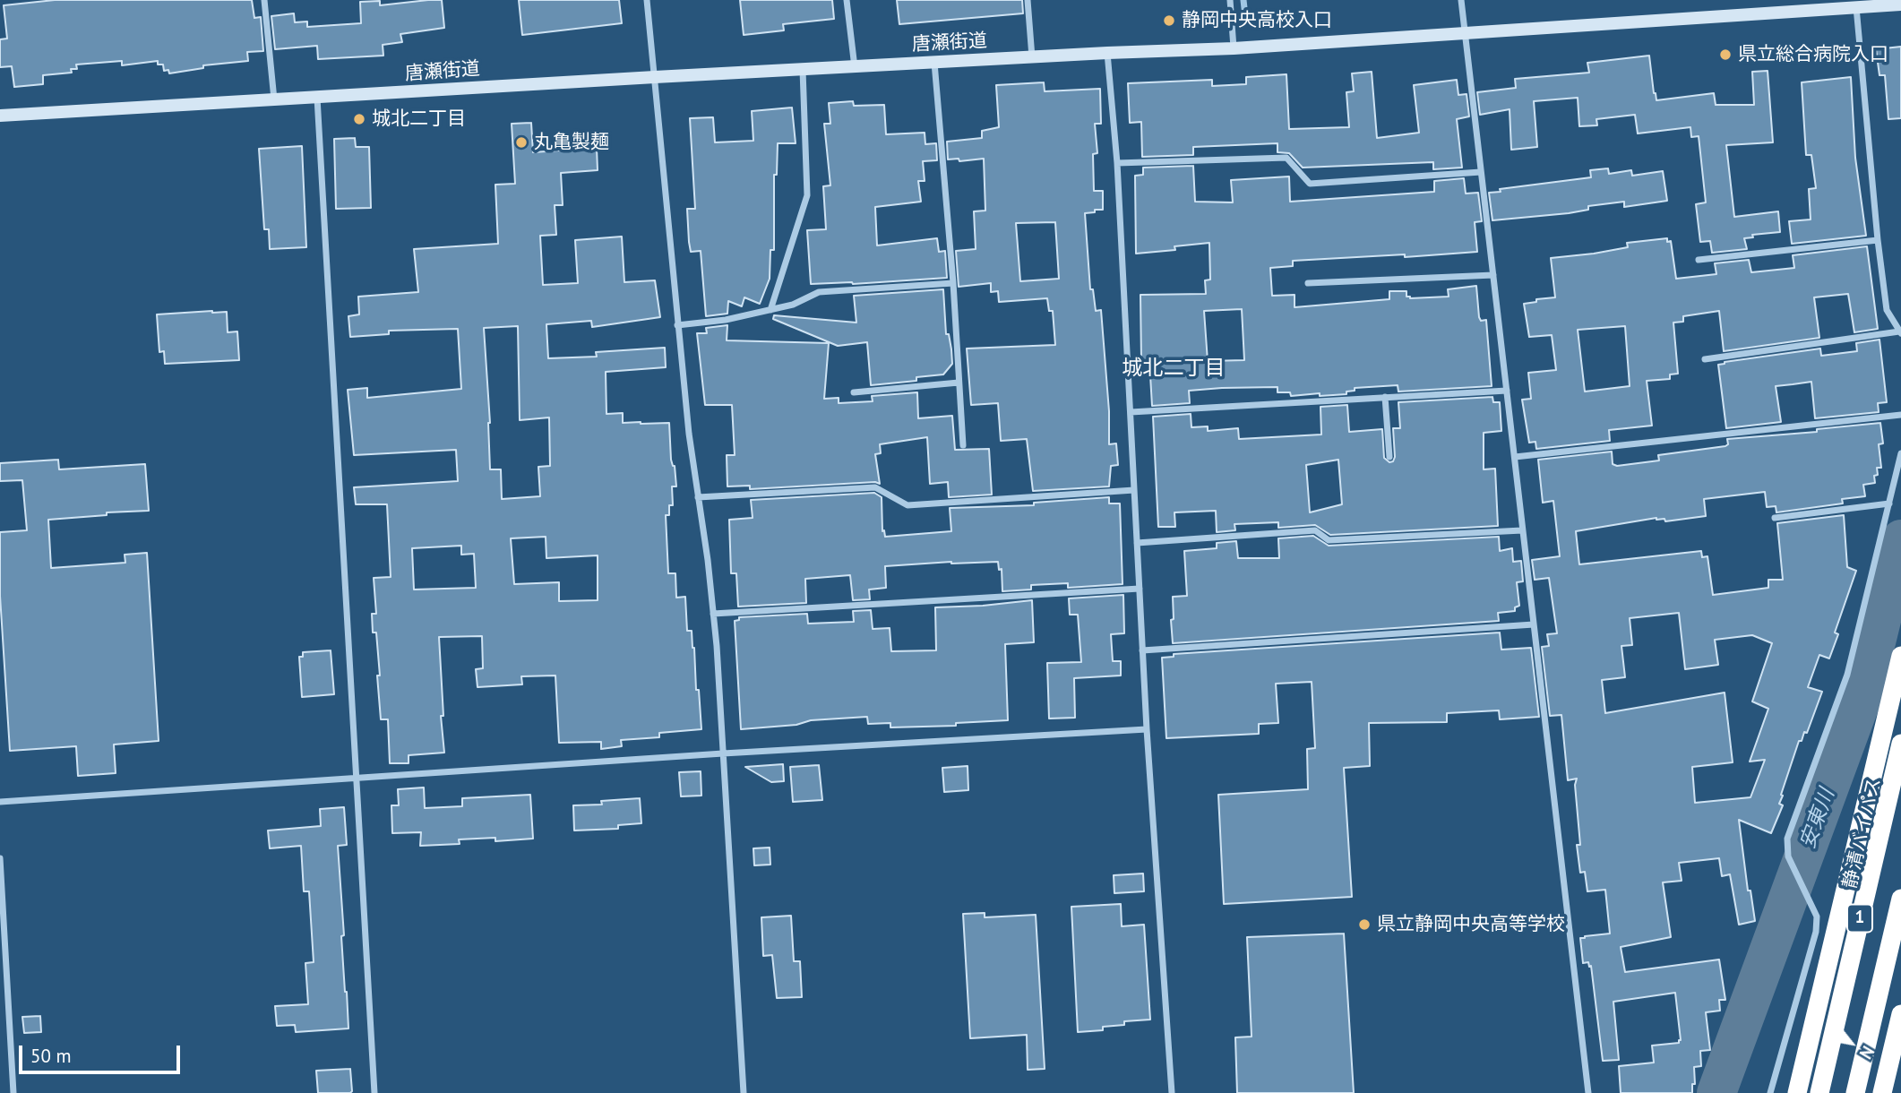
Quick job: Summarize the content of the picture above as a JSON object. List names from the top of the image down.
{
  "streets": {
    "highway": ["静清バイパス", "1"],
    "street": ["唐瀬街道"]
  },
  "districts": ["城北二丁目"],
  "water": ["安東川"],
  "places": [
    "静岡中央高校入口",
    "県立総合病院入口",
    "城北二丁目",
    "丸亀製麺",
    "県立静岡中央高等学校"
  ],
  "scale_bar": "50 m",
  "north": "bottom right"
}
